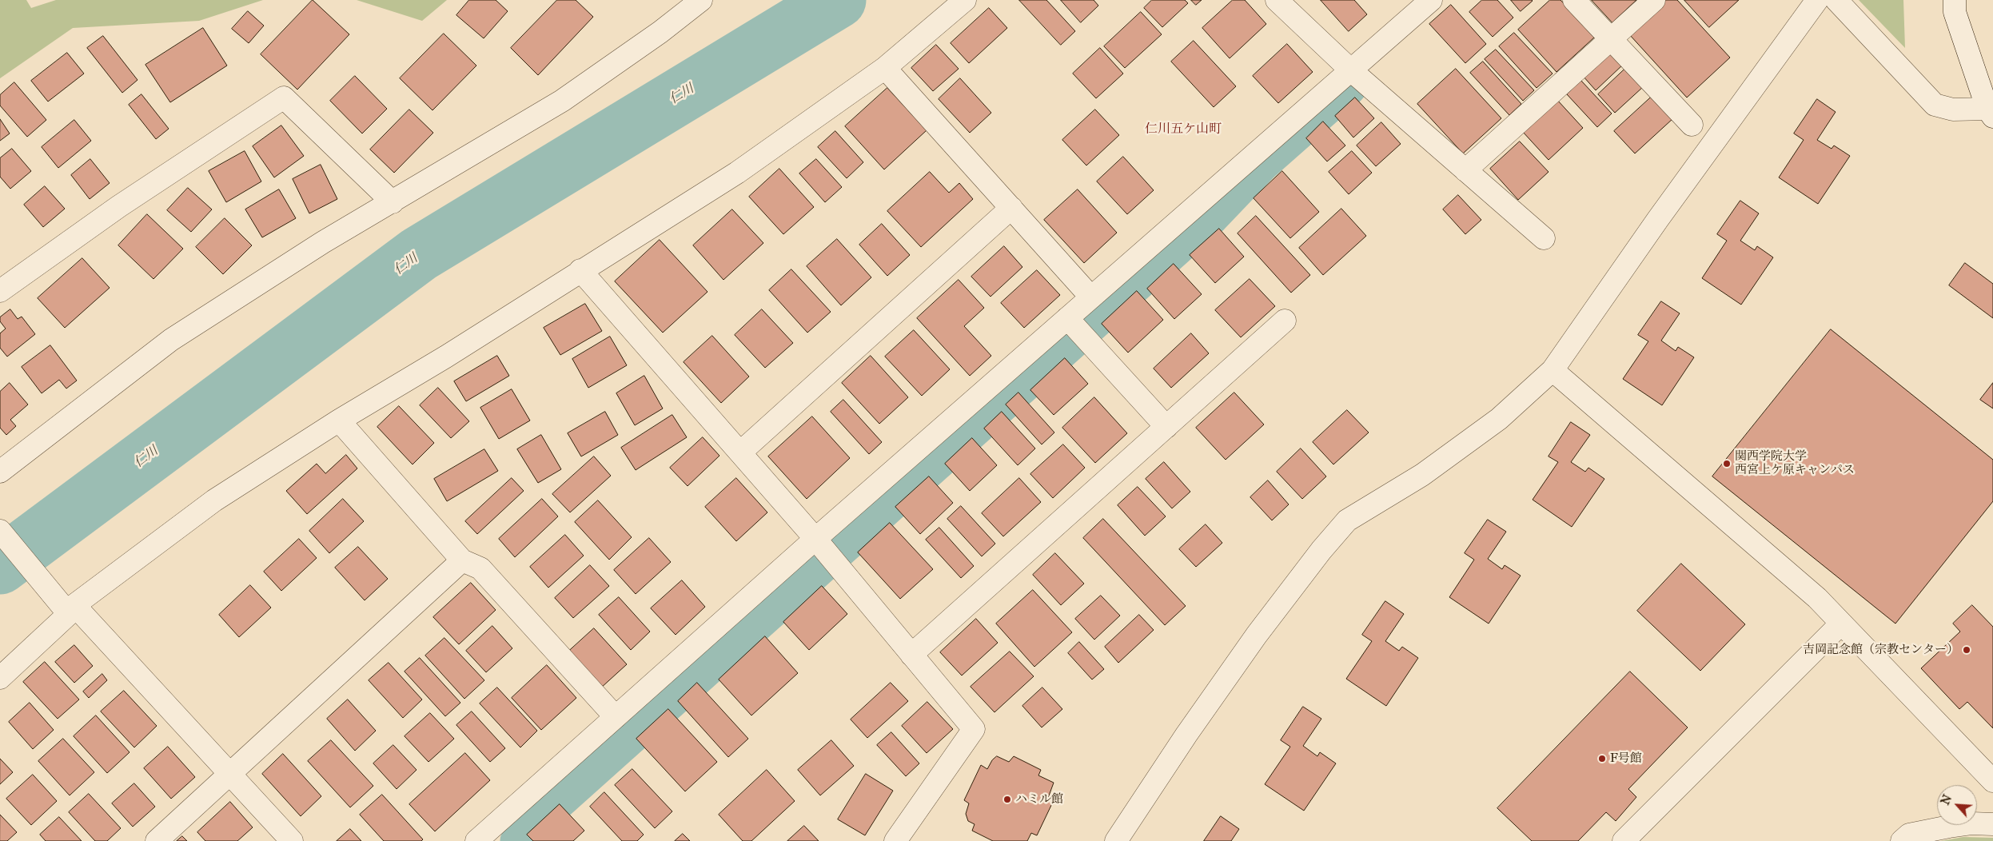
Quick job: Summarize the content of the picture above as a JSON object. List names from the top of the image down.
{
  "districts": ["仁川五ケ山町"],
  "water": ["仁川"],
  "places": [
    "関西学院大学 西宮上ケ原キャンパス",
    "吉岡記念館（宗教センター）",
    "F号館",
    "ハミル館"
  ],
  "north": "top left"
}
